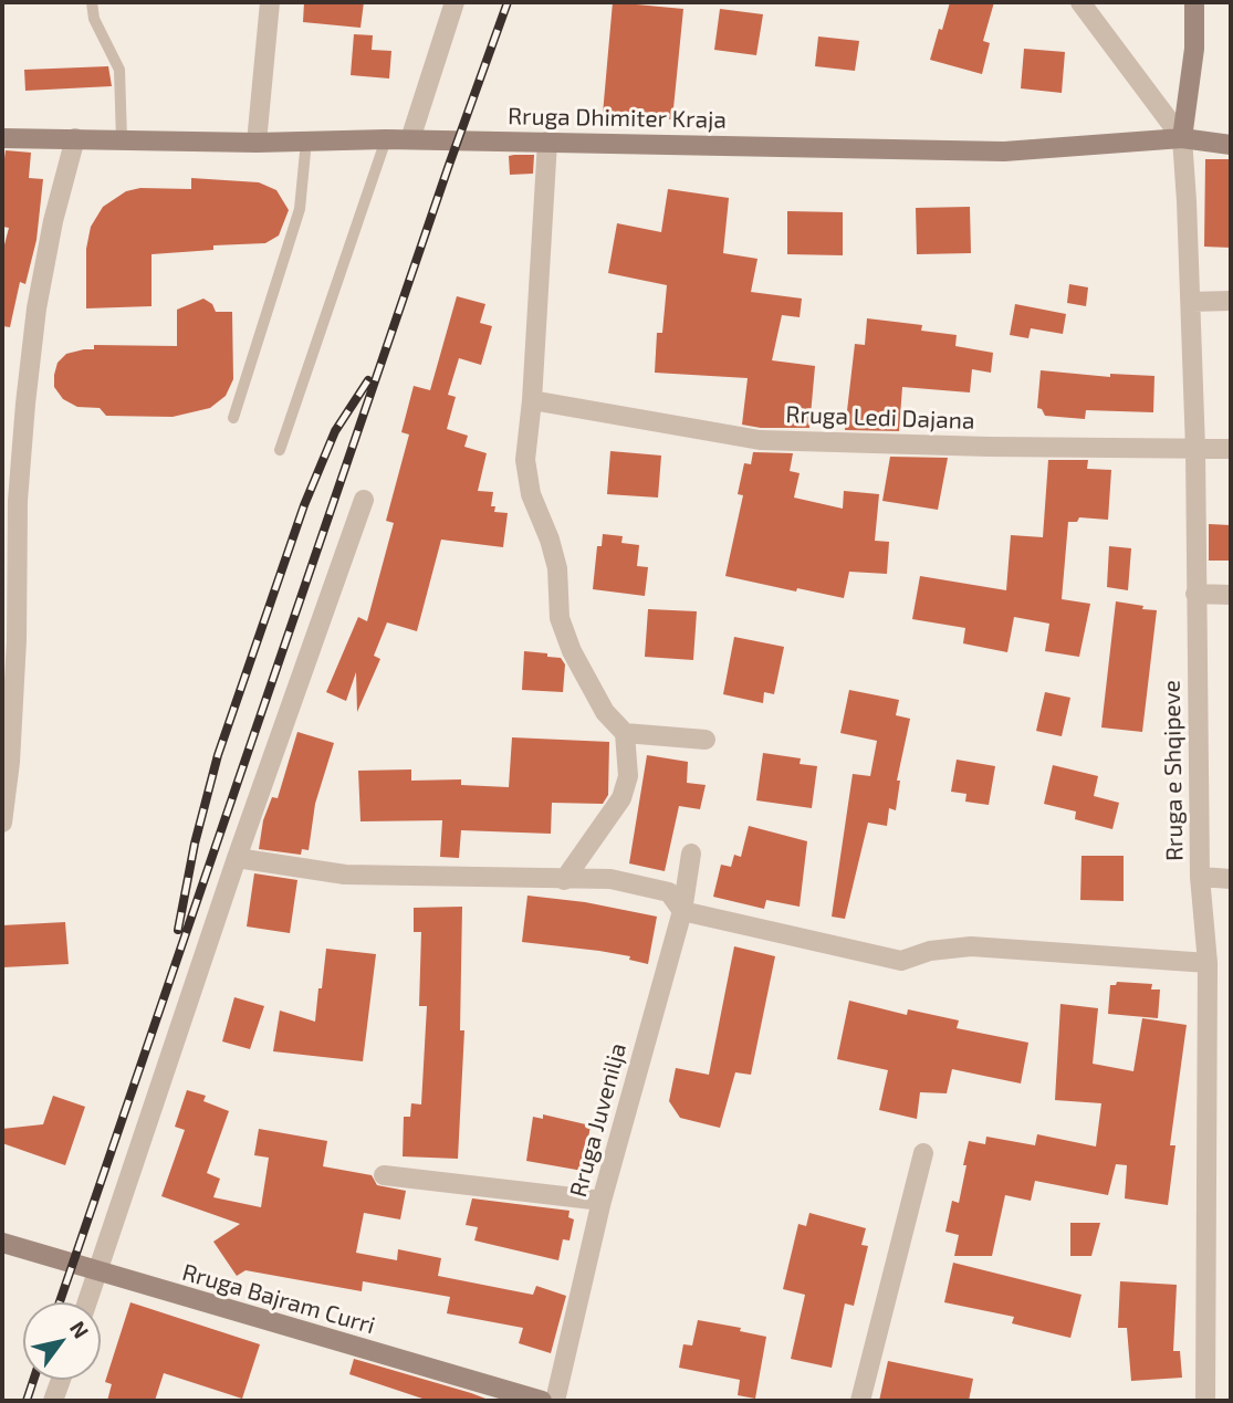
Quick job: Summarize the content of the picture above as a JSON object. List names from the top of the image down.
{
  "streets": {
    "street": [
      "Rruga Dhimiter Kraja",
      "Rruga Ledi Dajana",
      "Rruga e Shqipeve",
      "Rruga Juvenilja",
      "Rruga Bajram Curri"
    ]
  },
  "crossings": [
    ["Rruga Dhimiter Kraja", "Rruga e Shqipeve"],
    ["Rruga Ledi Dajana", "Rruga e Shqipeve"]
  ],
  "north": "top right"
}
